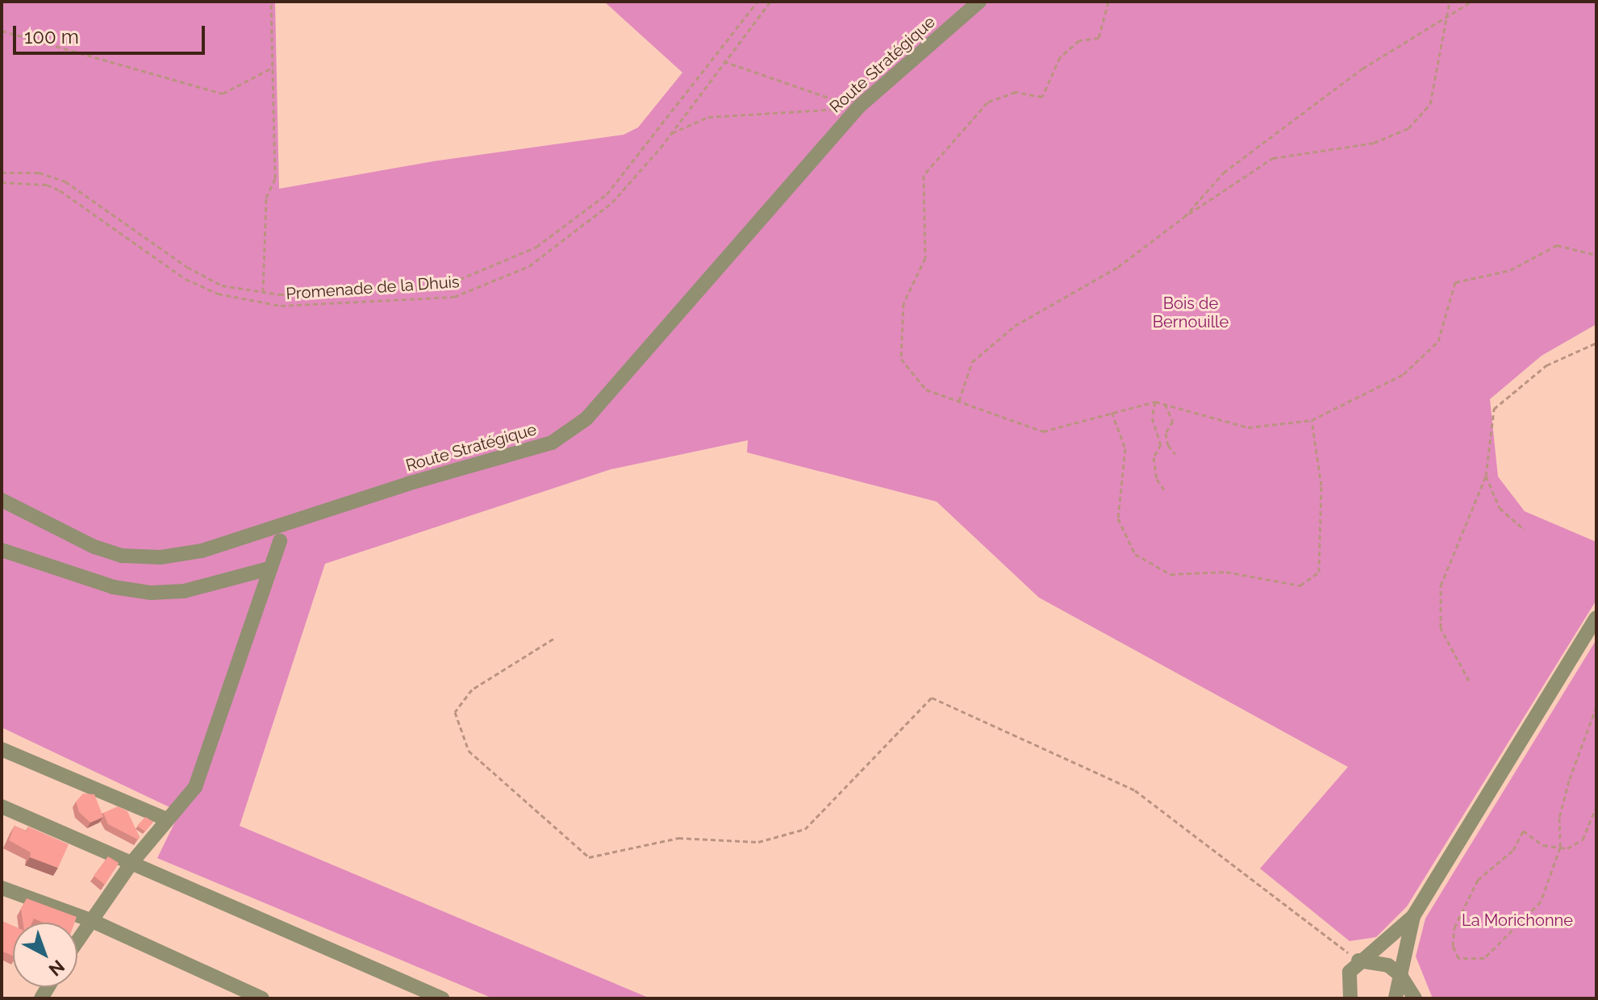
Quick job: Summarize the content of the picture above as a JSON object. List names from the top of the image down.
{
  "streets": {
    "street": ["Route Stratégique"],
    "path": ["Promenade de la Dhuis"]
  },
  "parks": ["Bois de Bernouille", "La Morichonne"],
  "scale_bar": "100 m",
  "north": "bottom right"
}
